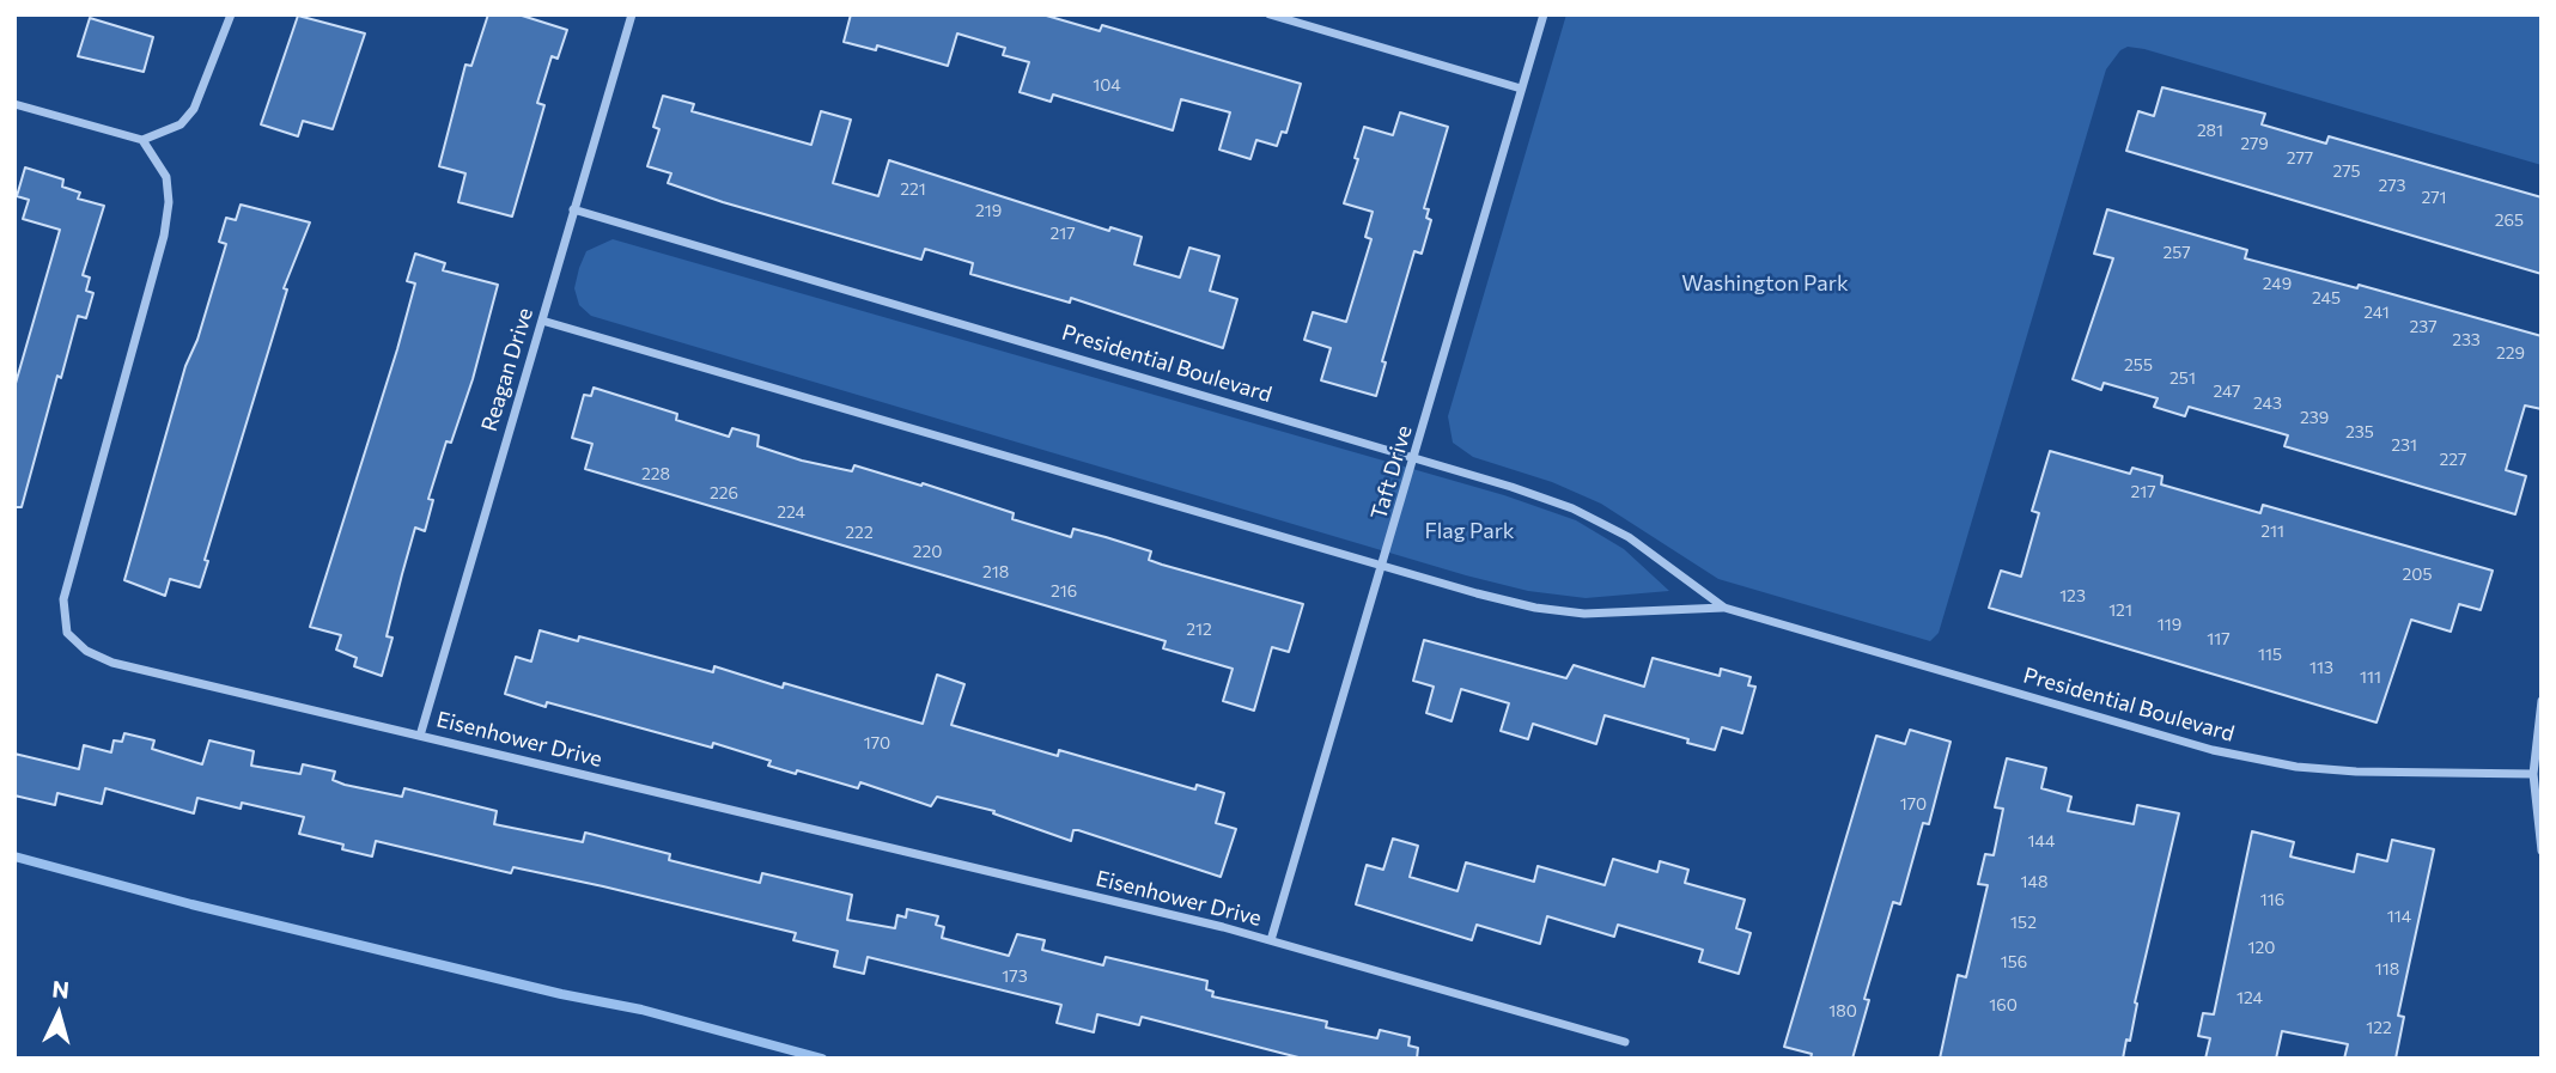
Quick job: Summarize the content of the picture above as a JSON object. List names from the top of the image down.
{
  "streets": {
    "street": [
      "Presidential Boulevard",
      "Reagan Drive",
      "Taft Drive",
      "Eisenhower Drive"
    ]
  },
  "crossings": [
    ["Presidential Boulevard", "Reagan Drive"],
    ["Presidential Boulevard", "Taft Drive"],
    ["Reagan Drive", "Eisenhower Drive"],
    ["Taft Drive", "Eisenhower Drive"]
  ],
  "parks": ["Washington Park", "Flag Park"],
  "house_numbers": [
    "104",
    "281",
    "279",
    "277",
    "275",
    "273",
    "221",
    "271",
    "219",
    "265",
    "217",
    "257",
    "249",
    "245",
    "241",
    "237",
    "233",
    "229",
    "255",
    "251",
    "247",
    "243",
    "239",
    "235",
    "231",
    "227",
    "228",
    "217",
    "226",
    "224",
    "211",
    "222",
    "220",
    "218",
    "205",
    "216",
    "123",
    "121",
    "119",
    "212",
    "117",
    "115",
    "113",
    "111",
    "170",
    "170",
    "144",
    "148",
    "116",
    "114",
    "152",
    "120",
    "156",
    "118",
    "173",
    "124",
    "160",
    "180",
    "122"
  ],
  "north": "top"
}
